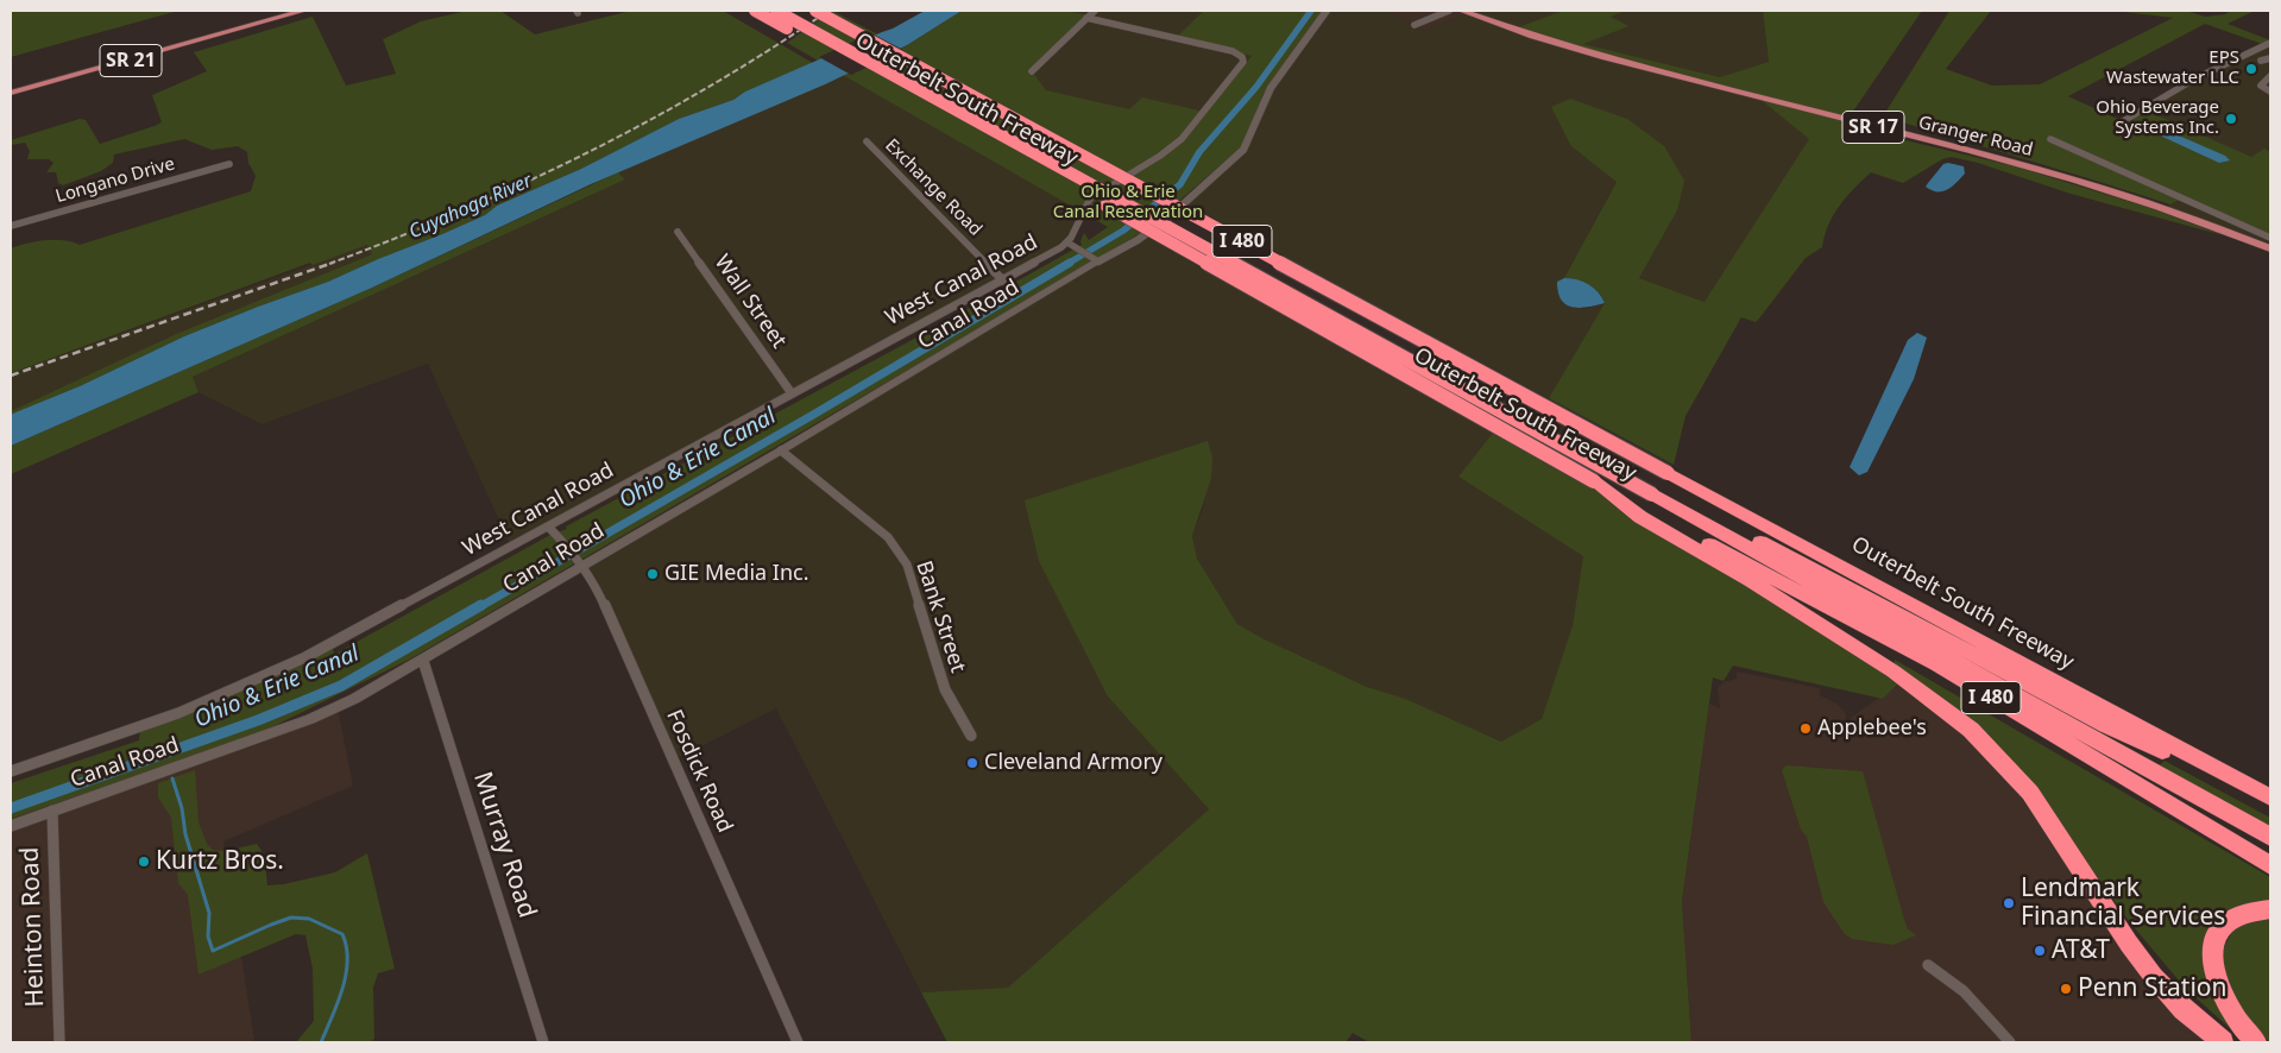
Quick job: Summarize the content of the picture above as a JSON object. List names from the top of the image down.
{
  "streets": {
    "highway": ["Outerbelt South Freeway", "I 480"],
    "main road": [
      "SR 21",
      "SR 17",
      "Granger Road",
      "Canal Road"
    ],
    "street": [
      "Longano Drive",
      "Exchange Road",
      "West Canal Road",
      "Wall Street",
      "Bank Street",
      "Fosdick Road",
      "Murray Road",
      "Heinton Road"
    ]
  },
  "crossings": [
    ["Exchange Road", "West Canal Road"],
    ["West Canal Road", "Wall Street"],
    ["West Canal Road", "Canal Road"],
    ["West Canal Road", "Fosdick Road"],
    ["Canal Road", "Bank Street"],
    ["Canal Road", "Fosdick Road"],
    ["Canal Road", "Murray Road"],
    ["Canal Road", "Heinton Road"]
  ],
  "water": ["Cuyahoga River", "Ohio & Erie Canal"],
  "parks": ["Ohio & Erie Canal Reservation"],
  "places": [
    "EPS Wastewater LLC",
    "Ohio Beverage Systems Inc.",
    "GIE Media Inc.",
    "Applebee's",
    "Cleveland Armory",
    "Kurtz Bros.",
    "Lendmark Financial Services",
    "AT&T",
    "Penn Station"
  ]
}
